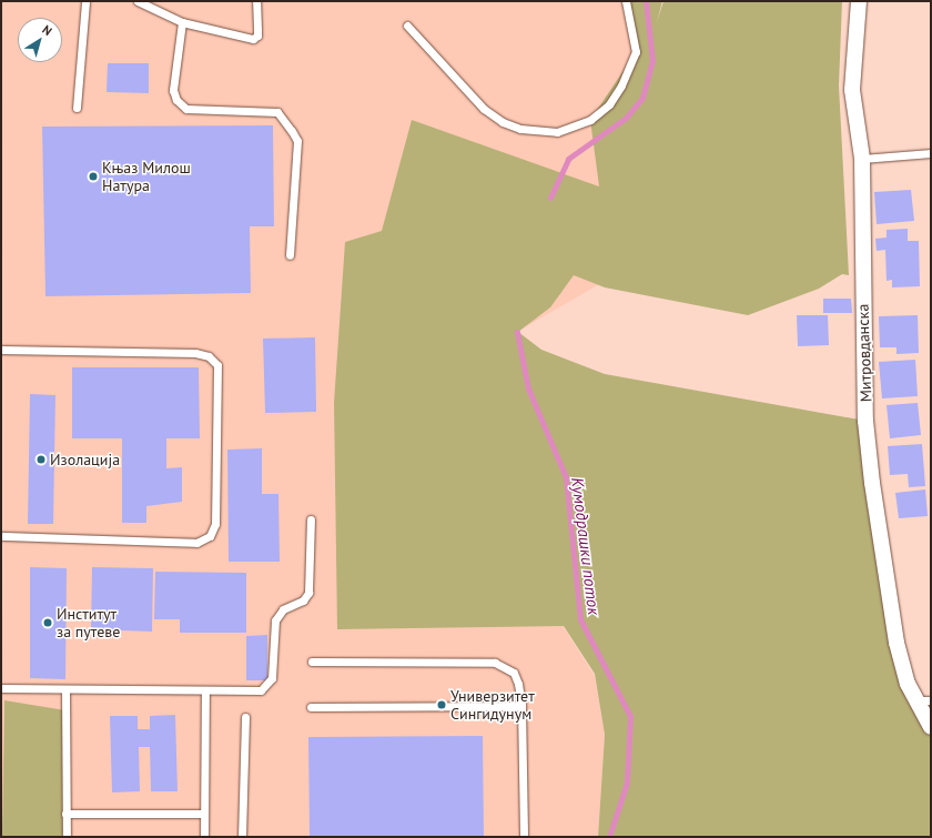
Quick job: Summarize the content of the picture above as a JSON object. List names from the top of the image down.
{
  "streets": {
    "street": ["Митровданска"]
  },
  "water": ["Кумодрашки поток"],
  "places": [
    "Књаз Милош Натура",
    "Изолација",
    "Институт за путеве",
    "Универзитет Сингидунум"
  ],
  "north": "top right"
}
